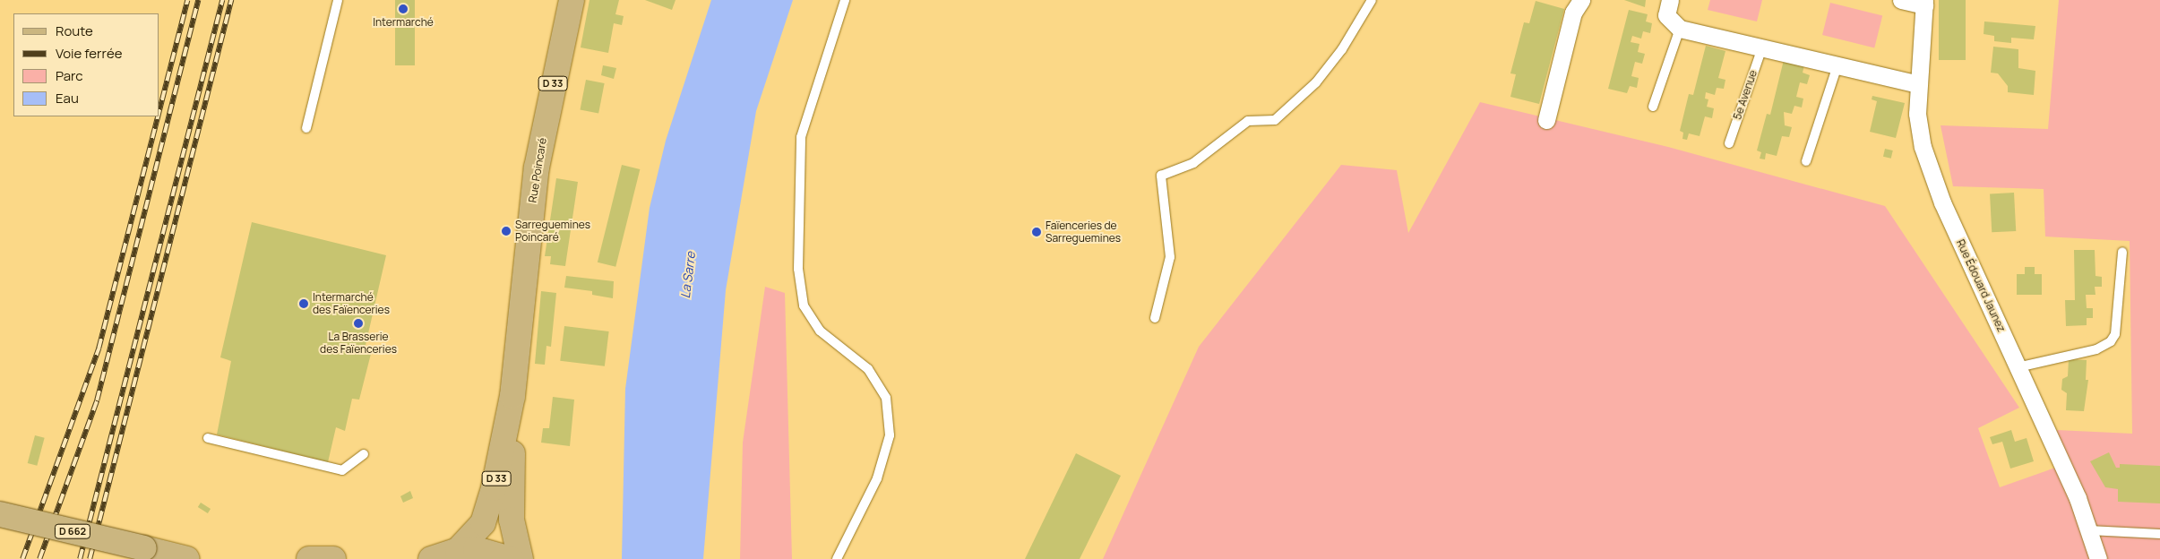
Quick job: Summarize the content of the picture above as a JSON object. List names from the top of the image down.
{
  "streets": {
    "main road": ["D 33", "Rue Poincaré", "D 662"],
    "street": ["Rue Édouard Jaunez"],
    "lane": ["5e Avenue"]
  },
  "water": ["La Sarre"],
  "places": [
    "Intermarché",
    "Sarreguemines Poincaré",
    "Faïenceries de Sarreguemines",
    "Intermarché des Faïenceries",
    "La Brasserie des Faïenceries"
  ],
  "legend": [
    "Route",
    "Voie ferrée",
    "Parc",
    "Eau"
  ]
}
